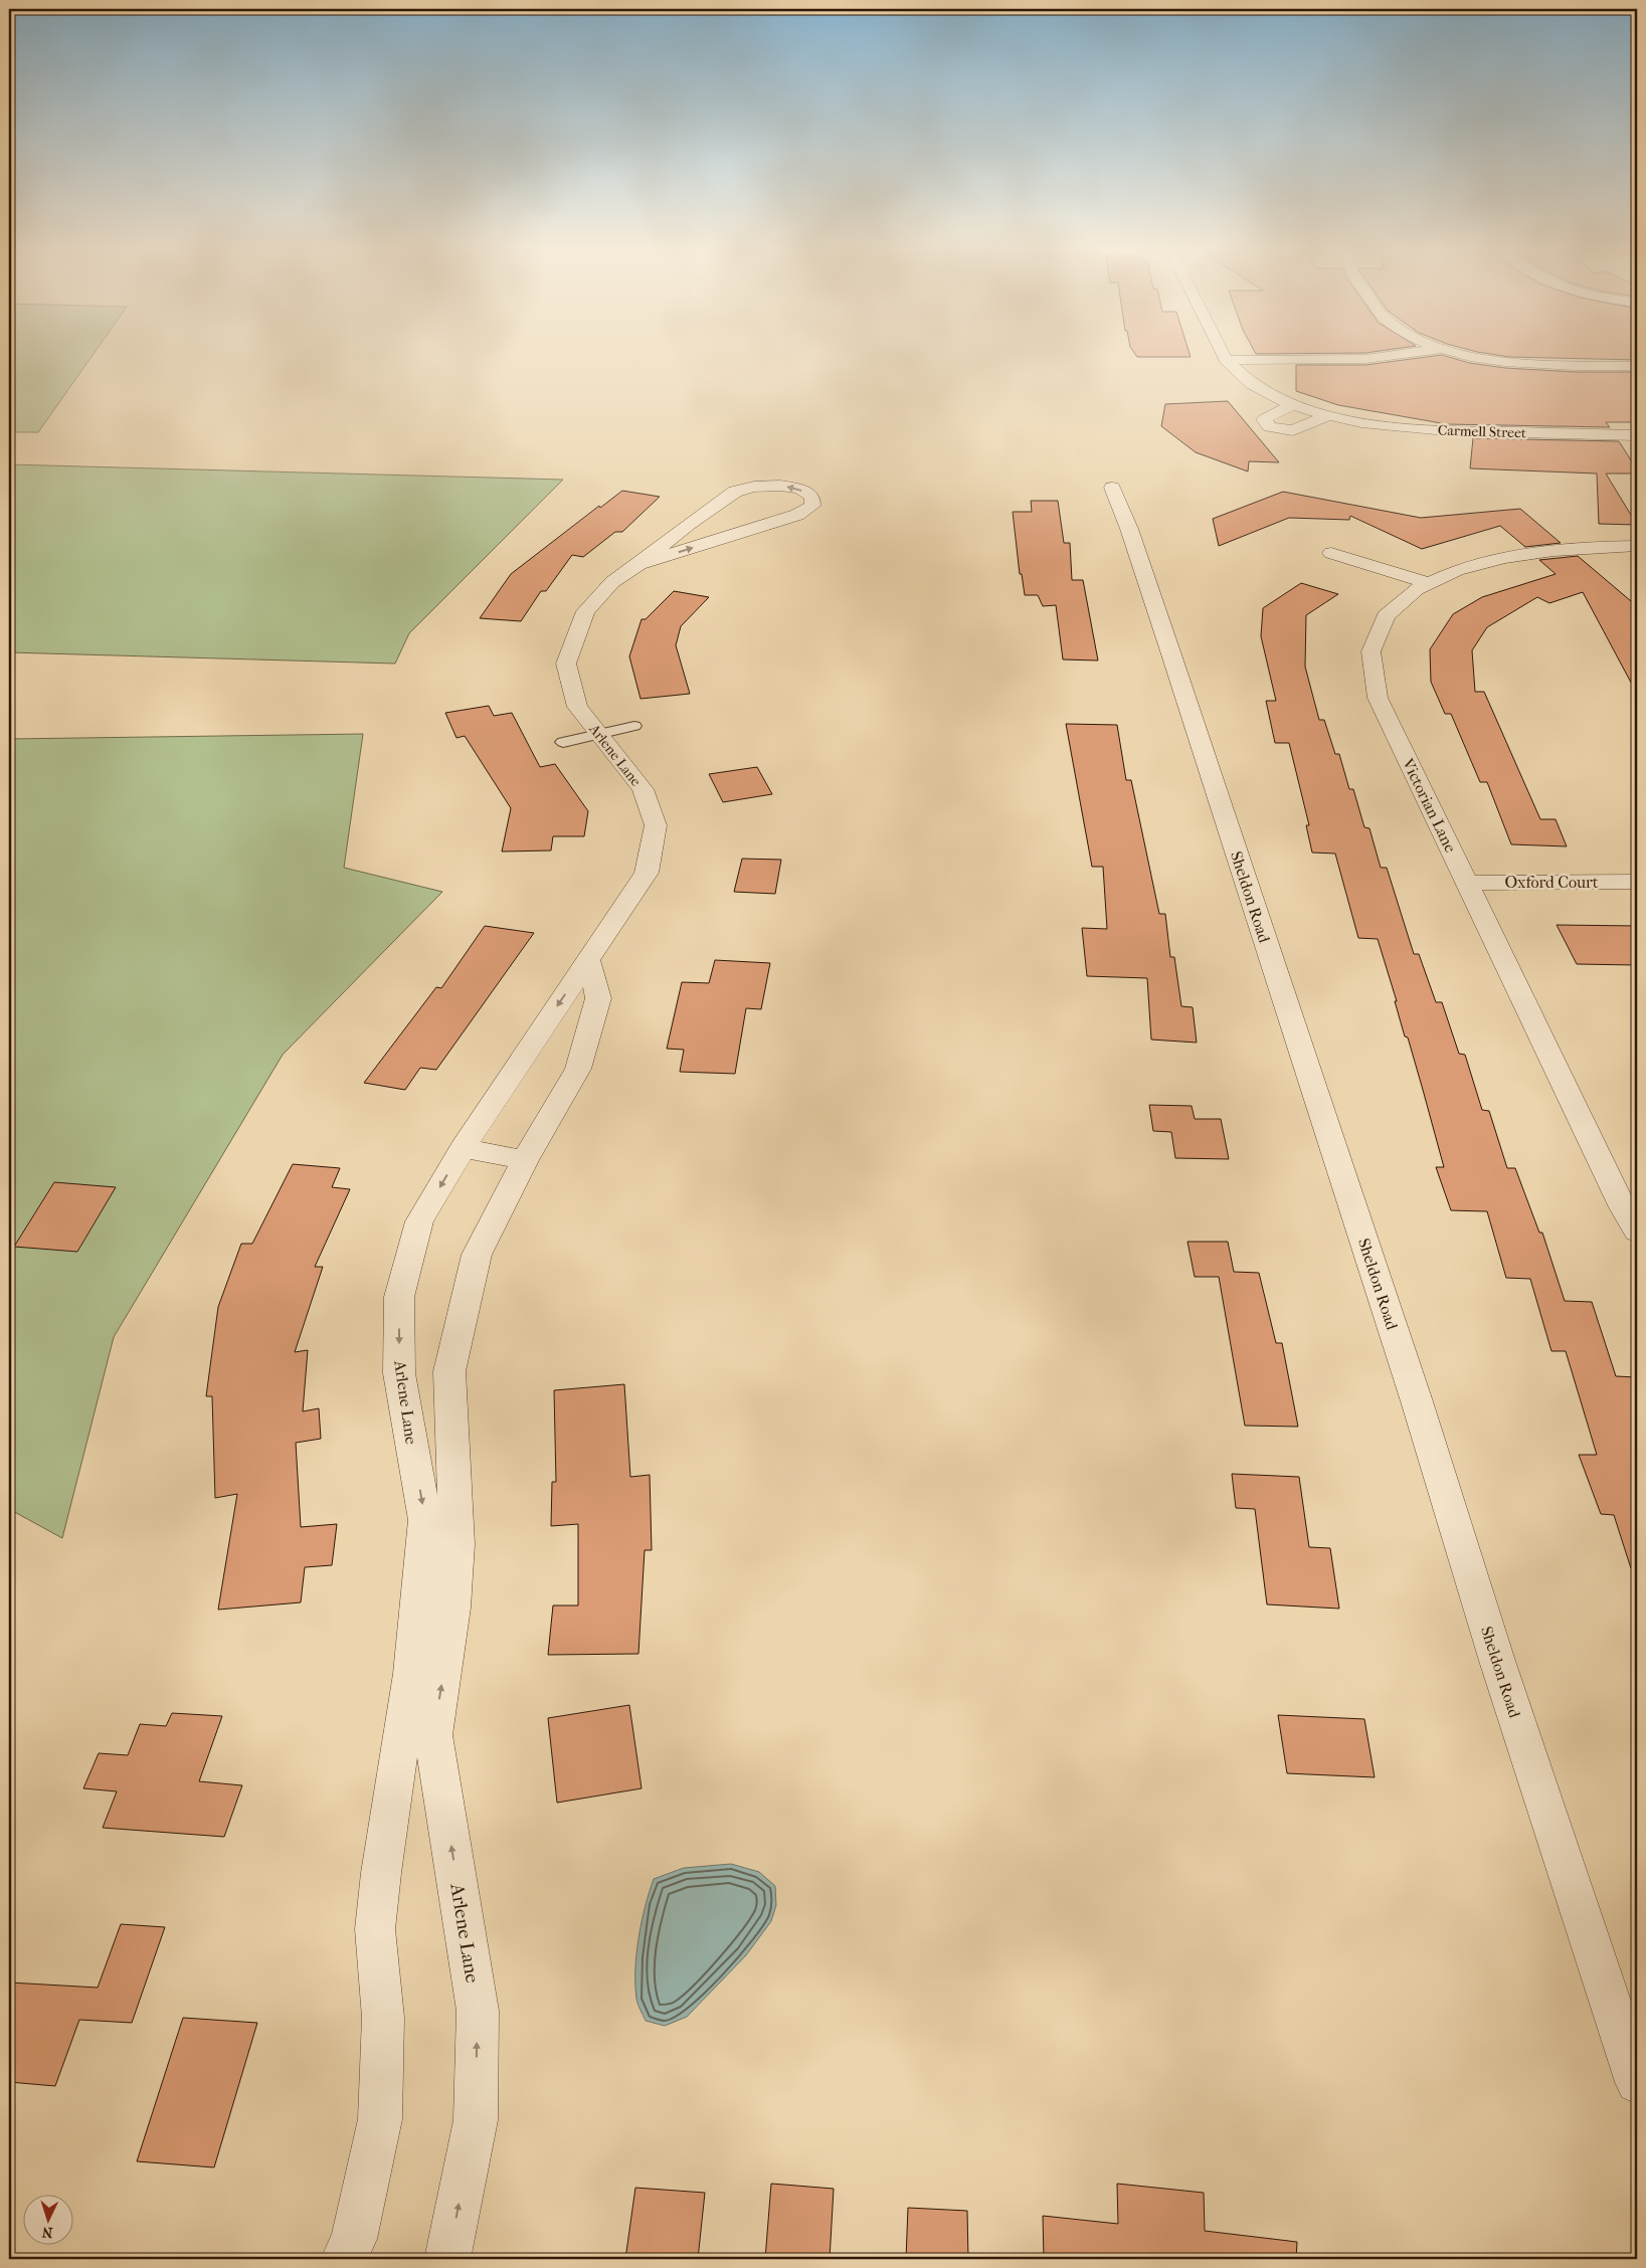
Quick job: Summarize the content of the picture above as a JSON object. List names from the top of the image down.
{
  "streets": {
    "street": [
      "Carmell Street",
      "Arlene Lane",
      "Victorian Lane",
      "Oxford Court",
      "Sheldon Road"
    ]
  },
  "crossings": [
    ["Victorian Lane", "Oxford Court"]
  ],
  "north": "bottom"
}
